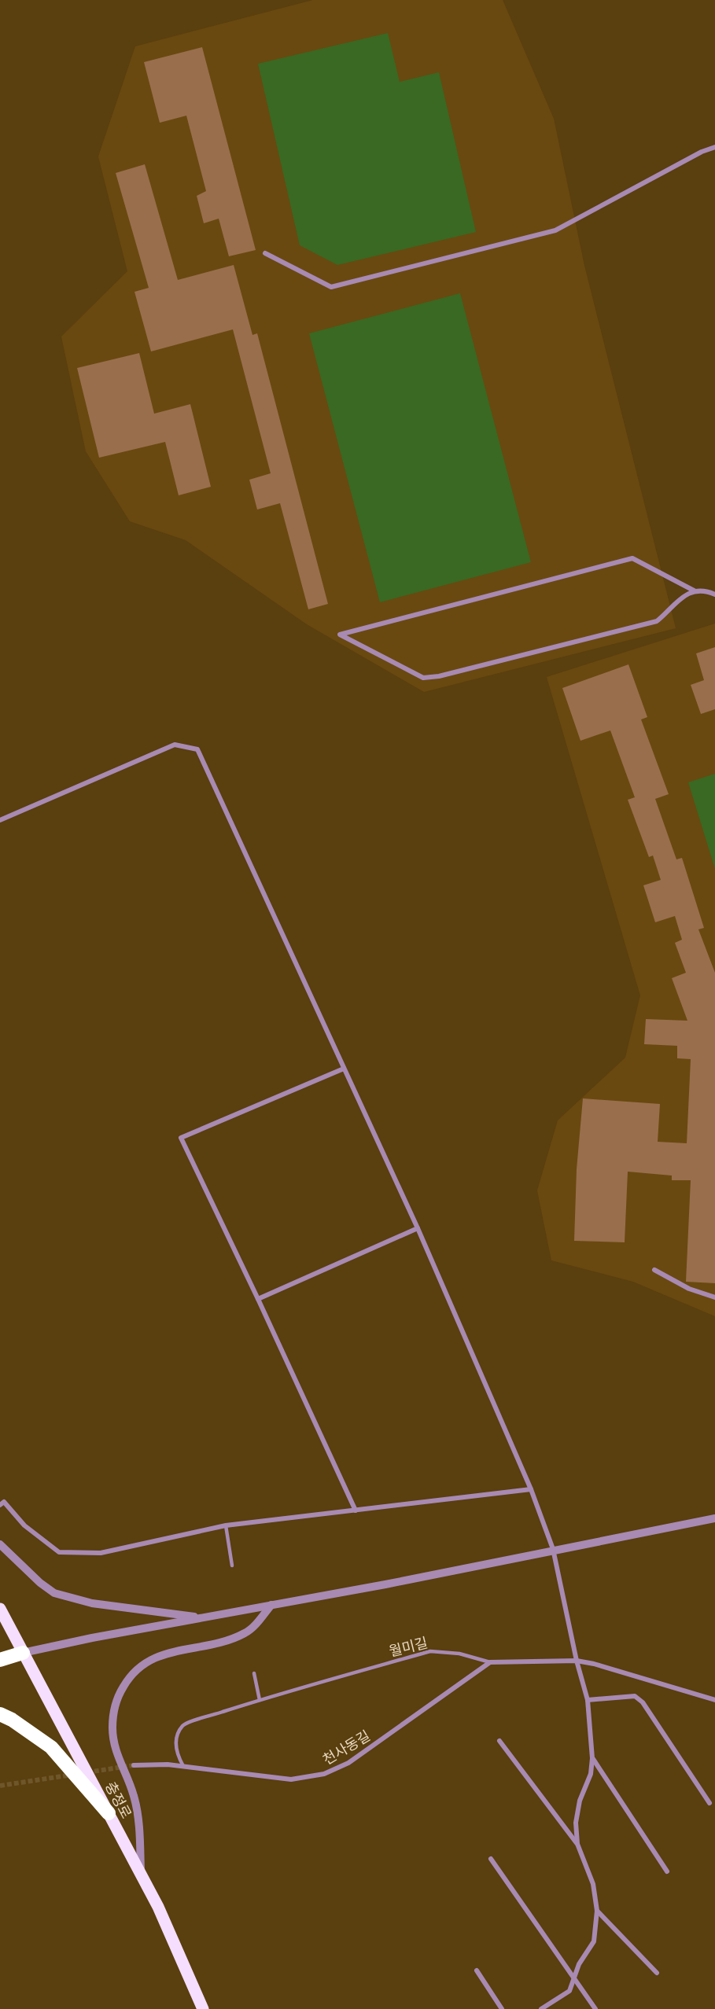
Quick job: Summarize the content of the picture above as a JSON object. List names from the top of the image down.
{
  "streets": {
    "main road": ["충정로"],
    "street": ["월미길", "천사동길"]
  },
  "crossings": [
    ["월미길", "천사동길"]
  ]
}
